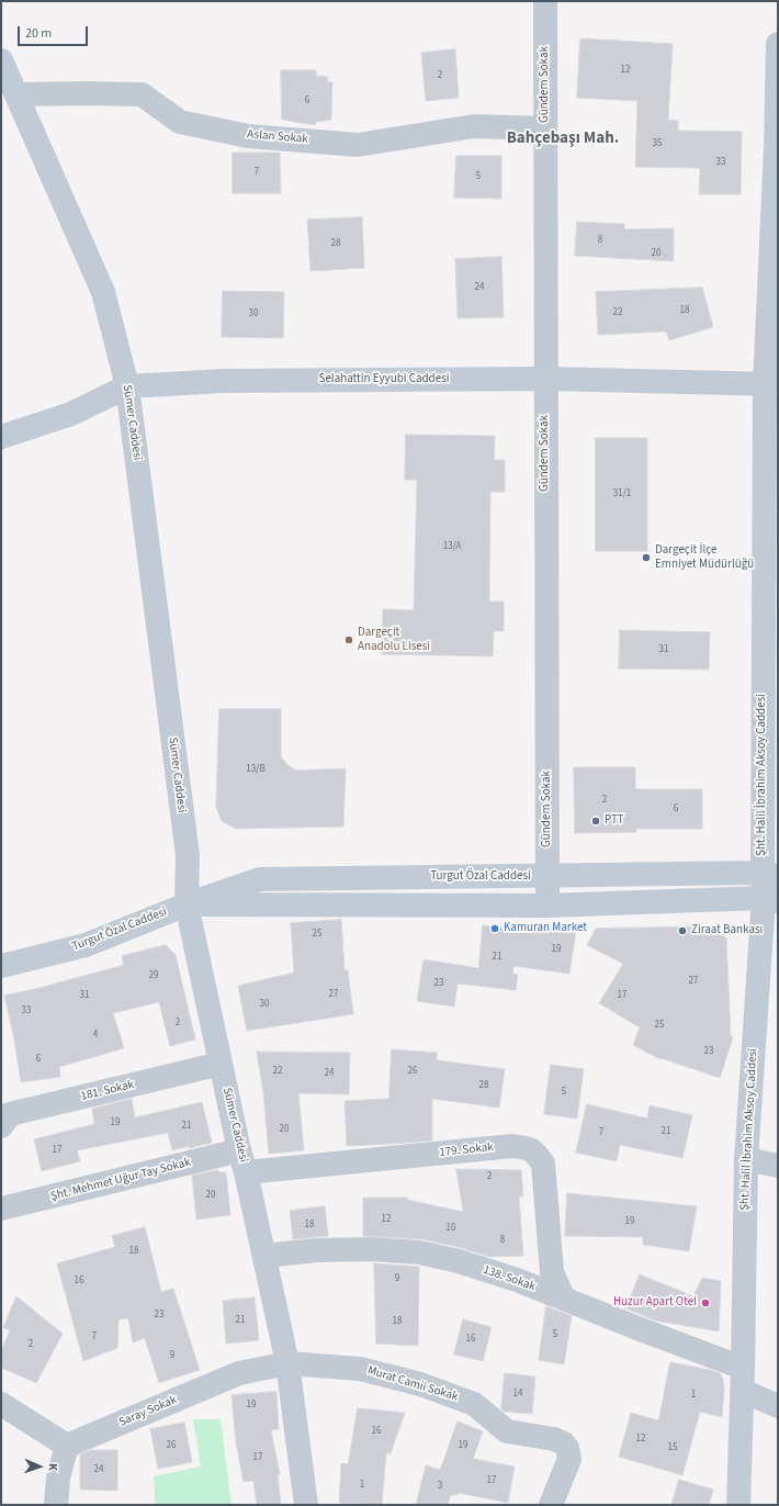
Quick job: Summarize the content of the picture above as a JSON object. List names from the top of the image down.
{
  "streets": {
    "street": [
      "Gündem Sokak",
      "Aslan Sokak",
      "Selahattin Eyyubi Caddesi",
      "Sümer Caddesi",
      "Şht. Halil İbrahim Aksoy Caddesi",
      "Turgut Özal Caddesi",
      "181. Sokak",
      "179. Sokak",
      "Şht. Mehmet Uğur Tay Sokak",
      "138. Sokak",
      "Murat Camii Sokak",
      "Saray Sokak"
    ]
  },
  "crossings": [
    ["Gündem Sokak", "Aslan Sokak"],
    ["Gündem Sokak", "Selahattin Eyyubi Caddesi"],
    ["Gündem Sokak", "Turgut Özal Caddesi"],
    ["Aslan Sokak", "Sümer Caddesi"],
    ["Selahattin Eyyubi Caddesi", "Sümer Caddesi"],
    ["Selahattin Eyyubi Caddesi", "Şht. Halil İbrahim Aksoy Caddesi"],
    ["Sümer Caddesi", "Turgut Özal Caddesi"],
    ["Sümer Caddesi", "181. Sokak"],
    ["Sümer Caddesi", "179. Sokak"],
    ["Sümer Caddesi", "Şht. Mehmet Uğur Tay Sokak"],
    ["Sümer Caddesi", "138. Sokak"],
    ["Sümer Caddesi", "Murat Camii Sokak"],
    ["Sümer Caddesi", "Saray Sokak"],
    ["Şht. Halil İbrahim Aksoy Caddesi", "Turgut Özal Caddesi"],
    ["Şht. Halil İbrahim Aksoy Caddesi", "138. Sokak"],
    ["179. Sokak", "Şht. Mehmet Uğur Tay Sokak"],
    ["179. Sokak", "138. Sokak"],
    ["Murat Camii Sokak", "Saray Sokak"]
  ],
  "districts": ["Bahçebaşı Mah."],
  "places": [
    "Dargeçit İlçe Emniyet Müdürlüğü",
    "Dargeçit Anadolu Lisesi",
    "PTT",
    "Kamuran Market",
    "Ziraat Bankası",
    "Huzur Apart Otel"
  ],
  "house_numbers": [
    "12",
    "2",
    "6",
    "35",
    "33",
    "7",
    "5",
    "8",
    "28",
    "20",
    "24",
    "18",
    "22",
    "30",
    "31/1",
    "13/A",
    "31",
    "13/B",
    "2",
    "6",
    "25",
    "19",
    "21",
    "29",
    "27",
    "23",
    "27",
    "31",
    "17",
    "30",
    "33",
    "2",
    "25",
    "4",
    "23",
    "6",
    "22",
    "26",
    "24",
    "28",
    "5",
    "19",
    "21",
    "20",
    "21",
    "7",
    "17",
    "2",
    "20",
    "12",
    "19",
    "18",
    "10",
    "8",
    "18",
    "9",
    "16",
    "23",
    "21",
    "18",
    "5",
    "7",
    "16",
    "2",
    "9",
    "14",
    "1",
    "19",
    "16",
    "12",
    "26",
    "19",
    "15",
    "17",
    "24",
    "17",
    "1",
    "3"
  ],
  "scale_bar": "20 m",
  "north": "right"
}
